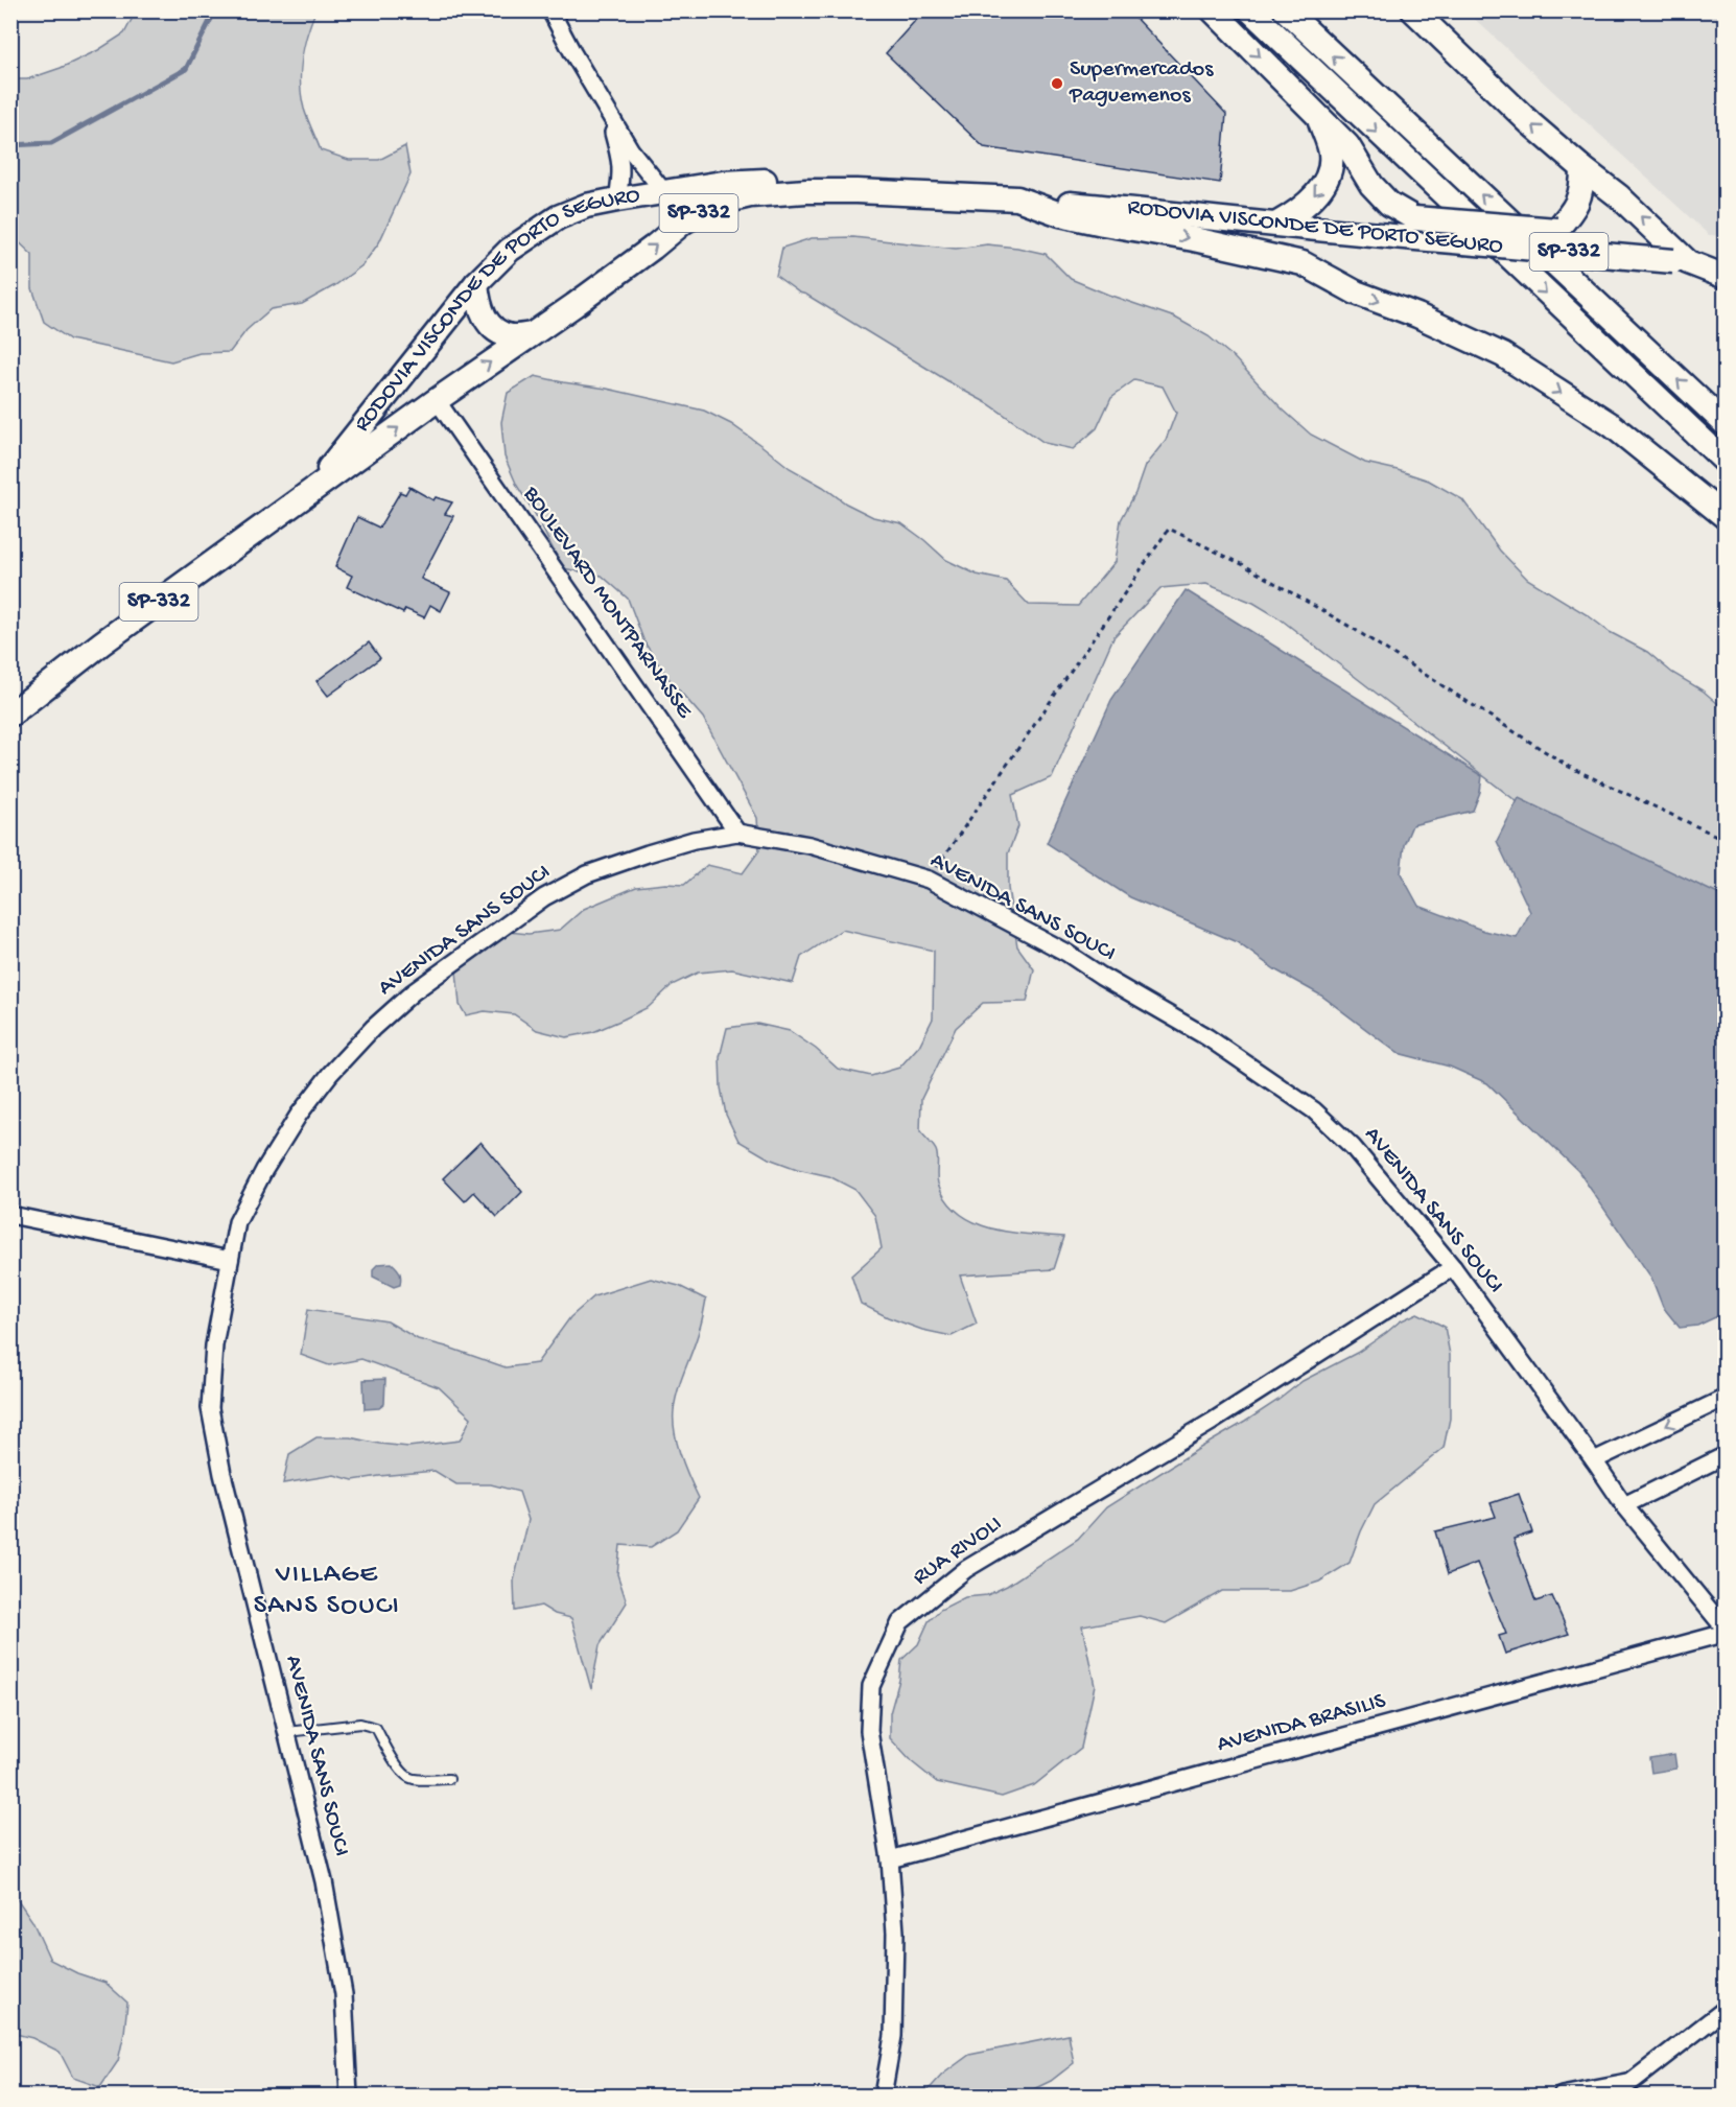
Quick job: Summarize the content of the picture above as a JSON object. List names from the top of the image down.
{
  "streets": {
    "main road": ["SP-332", "RODOVIA VISCONDE DE PORTO SEGURO"],
    "street": [
      "BOULEVARD MONTPARNASSE",
      "AVENIDA SANS SOUCI",
      "RUA RIVOLI",
      "AVENIDA BRASILIS"
    ]
  },
  "crossings": [
    ["RODOVIA VISCONDE DE PORTO SEGURO", "BOULEVARD MONTPARNASSE"],
    ["BOULEVARD MONTPARNASSE", "AVENIDA SANS SOUCI"],
    ["AVENIDA SANS SOUCI", "RUA RIVOLI"],
    ["AVENIDA SANS SOUCI", "AVENIDA BRASILIS"],
    ["RUA RIVOLI", "AVENIDA BRASILIS"]
  ],
  "districts": ["VILLAGE SANS SOUCI"],
  "places": ["Supermercados Paguemenos"]
}
